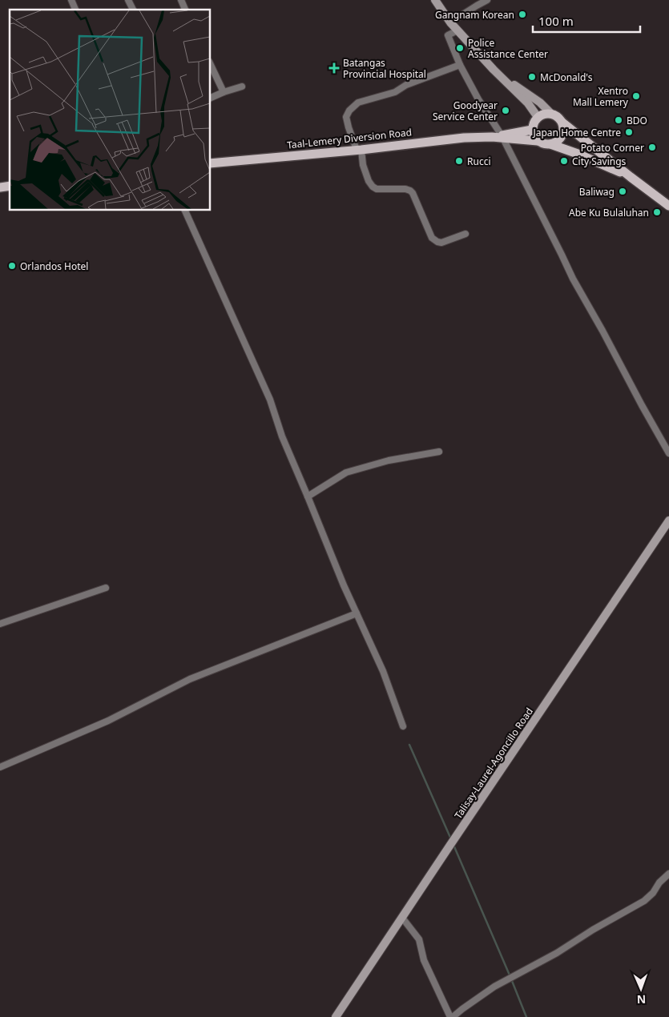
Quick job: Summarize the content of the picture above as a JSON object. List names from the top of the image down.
{
  "streets": {
    "main road": ["Taal-Lemery Diversion Road", "Talisay-Laurel-Agoncillo Road"]
  },
  "places": {
    "other": [
      "Gangnam Korean",
      "Police Assistance Center",
      "McDonald's",
      "Xentro Mall Lemery",
      "Goodyear Service Center",
      "BDO",
      "Japan Home Centre",
      "Potato Corner",
      "Rucci",
      "City Savings",
      "Baliwag",
      "Abe Ku Bulaluhan",
      "Orlandos Hotel"
    ],
    "health": ["Batangas Provincial Hospital"]
  },
  "scale_bar": "100 m",
  "north": "bottom"
}
